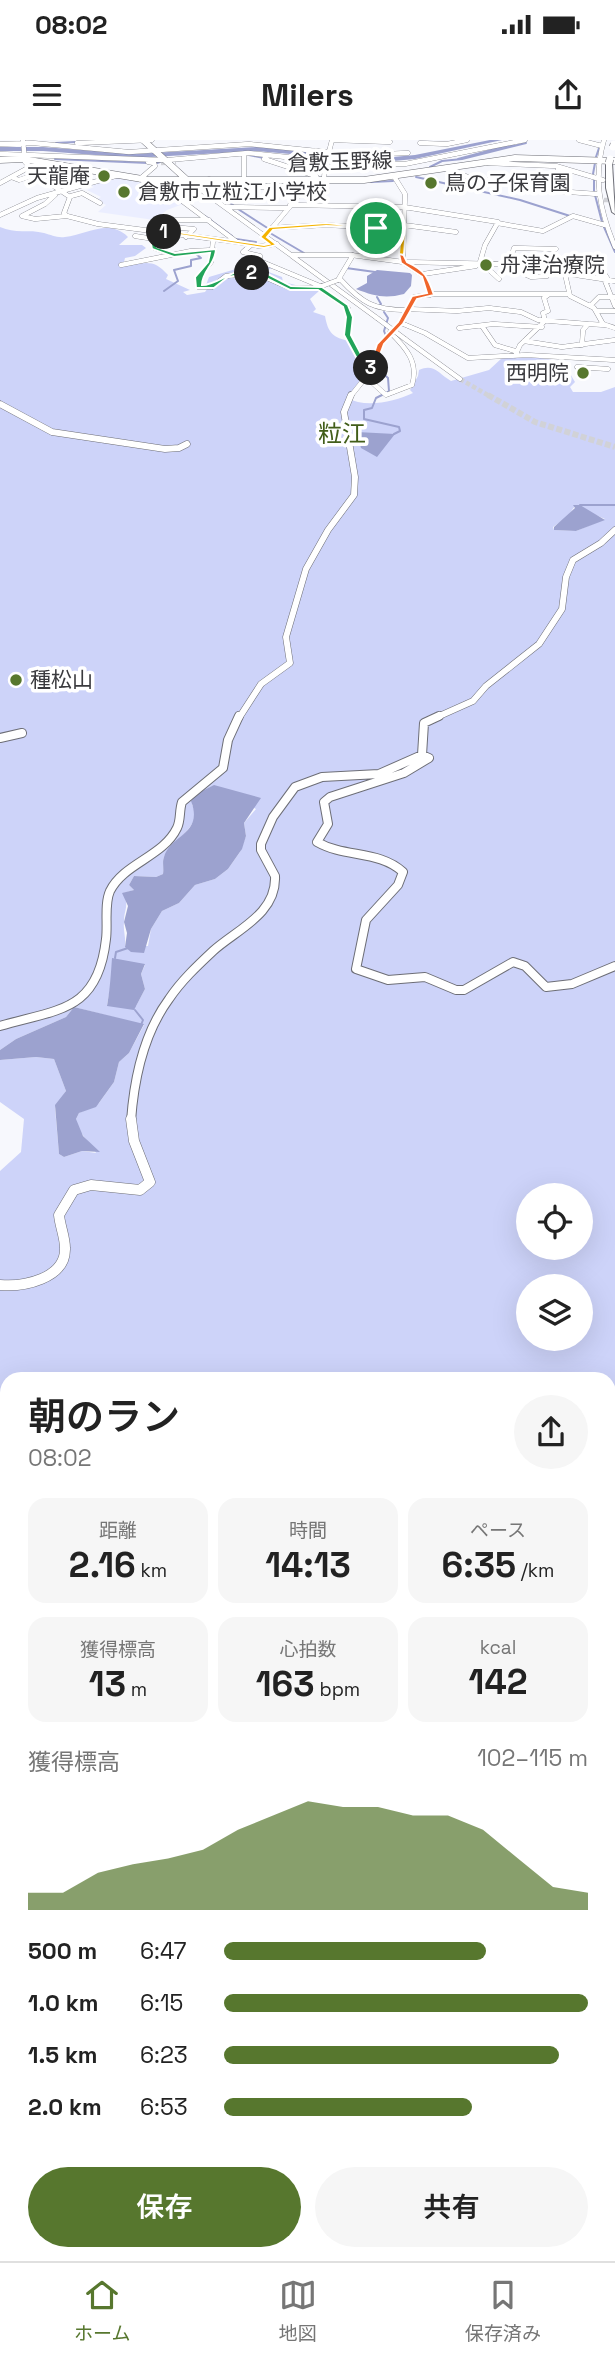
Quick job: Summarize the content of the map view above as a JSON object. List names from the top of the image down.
{
  "streets": {
    "main road": ["倉敷玉野線"]
  },
  "districts": ["粒江"],
  "places": [
    "天龍庵",
    "鳥の子保育園",
    "倉敷市立粒江小学校",
    "舟津治療院",
    "西明院",
    "種松山"
  ],
  "page": {
    "status": "08:02",
    "header": "Milers",
    "pins": ["1", "2", "3"],
    "heading": ["朝のラン", "08:02"],
    "stats": [
      ["距離", "2.16 km"],
      ["時間", "14:13"],
      ["ペース", "6:35 /km"],
      ["獲得標高", "13 m"],
      ["心拍数", "163 bpm"],
      ["kcal", "142"]
    ],
    "chart": ["獲得標高", "102–115 m"],
    "list": [
      {
        "name": "500 m",
        "note": "6:47"
      },
      {
        "name": "1.0 km",
        "note": "6:15"
      },
      {
        "name": "1.5 km",
        "note": "6:23"
      },
      {
        "name": "2.0 km",
        "note": "6:53"
      }
    ],
    "buttons": ["保存", "共有"],
    "tabs": ["ホーム", "地図", "保存済み"]
  }
}
